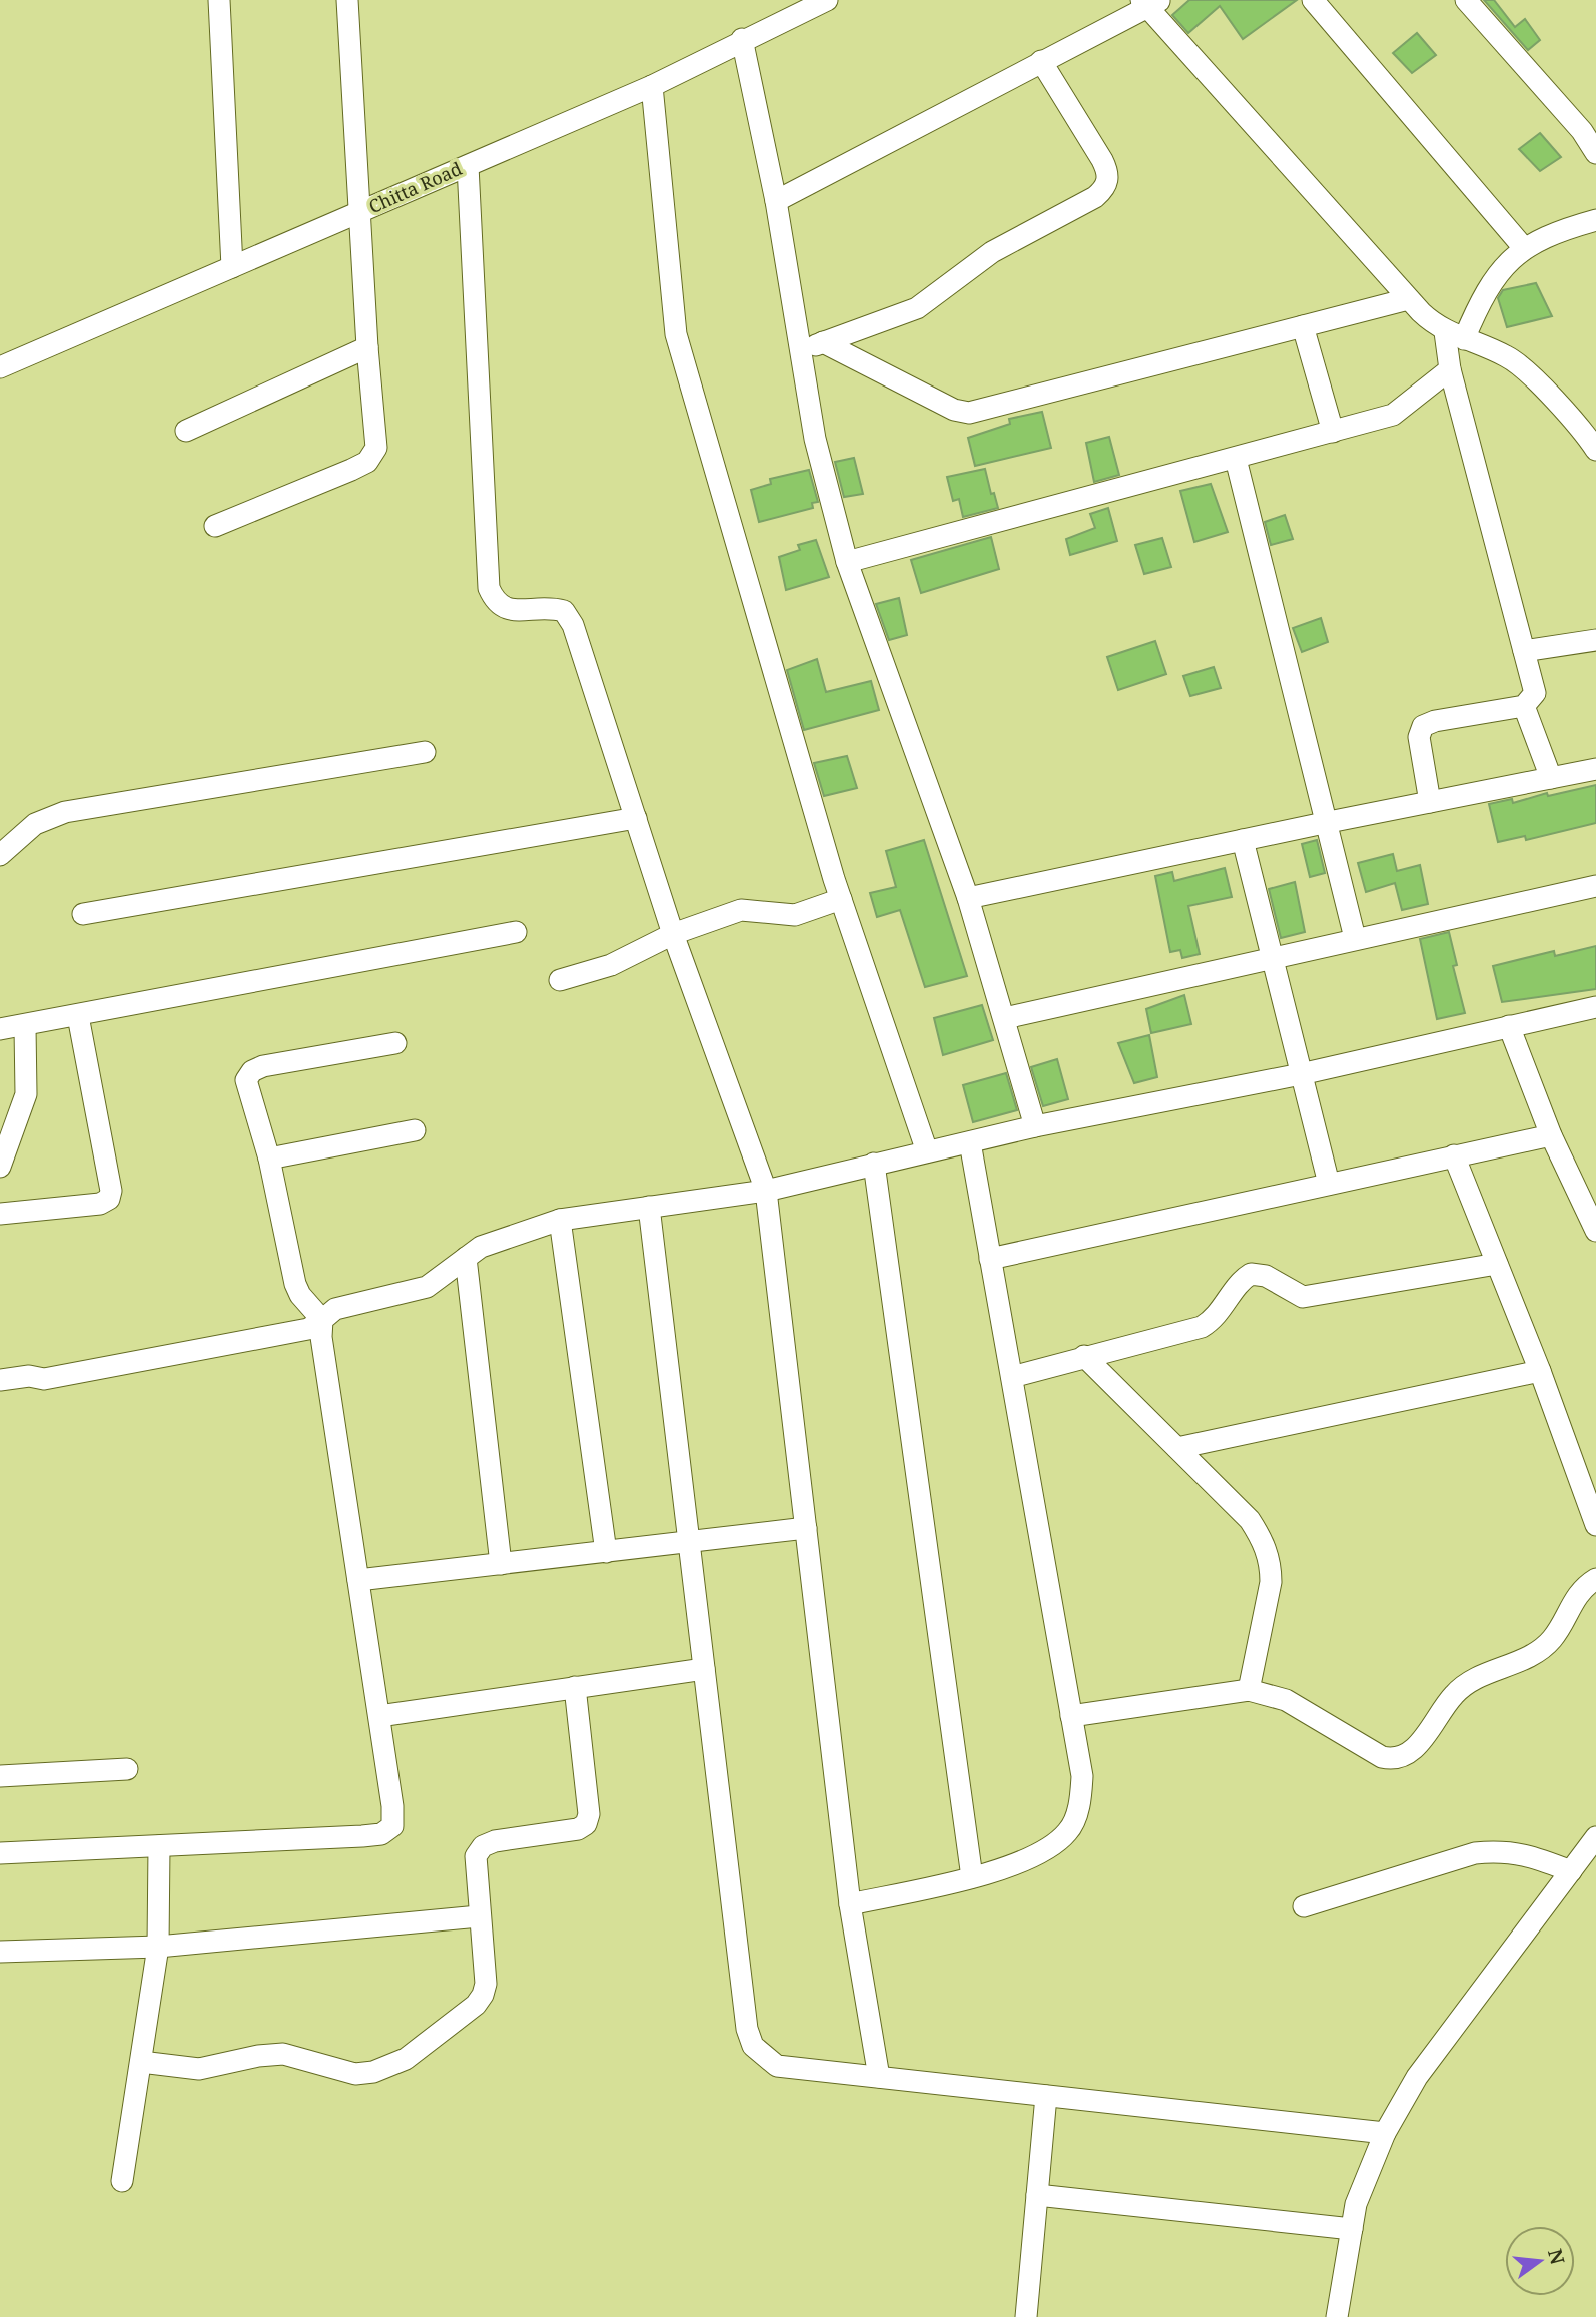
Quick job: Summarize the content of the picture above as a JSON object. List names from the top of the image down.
{
  "streets": {
    "street": ["Chitta Road"]
  },
  "north": "right"
}
